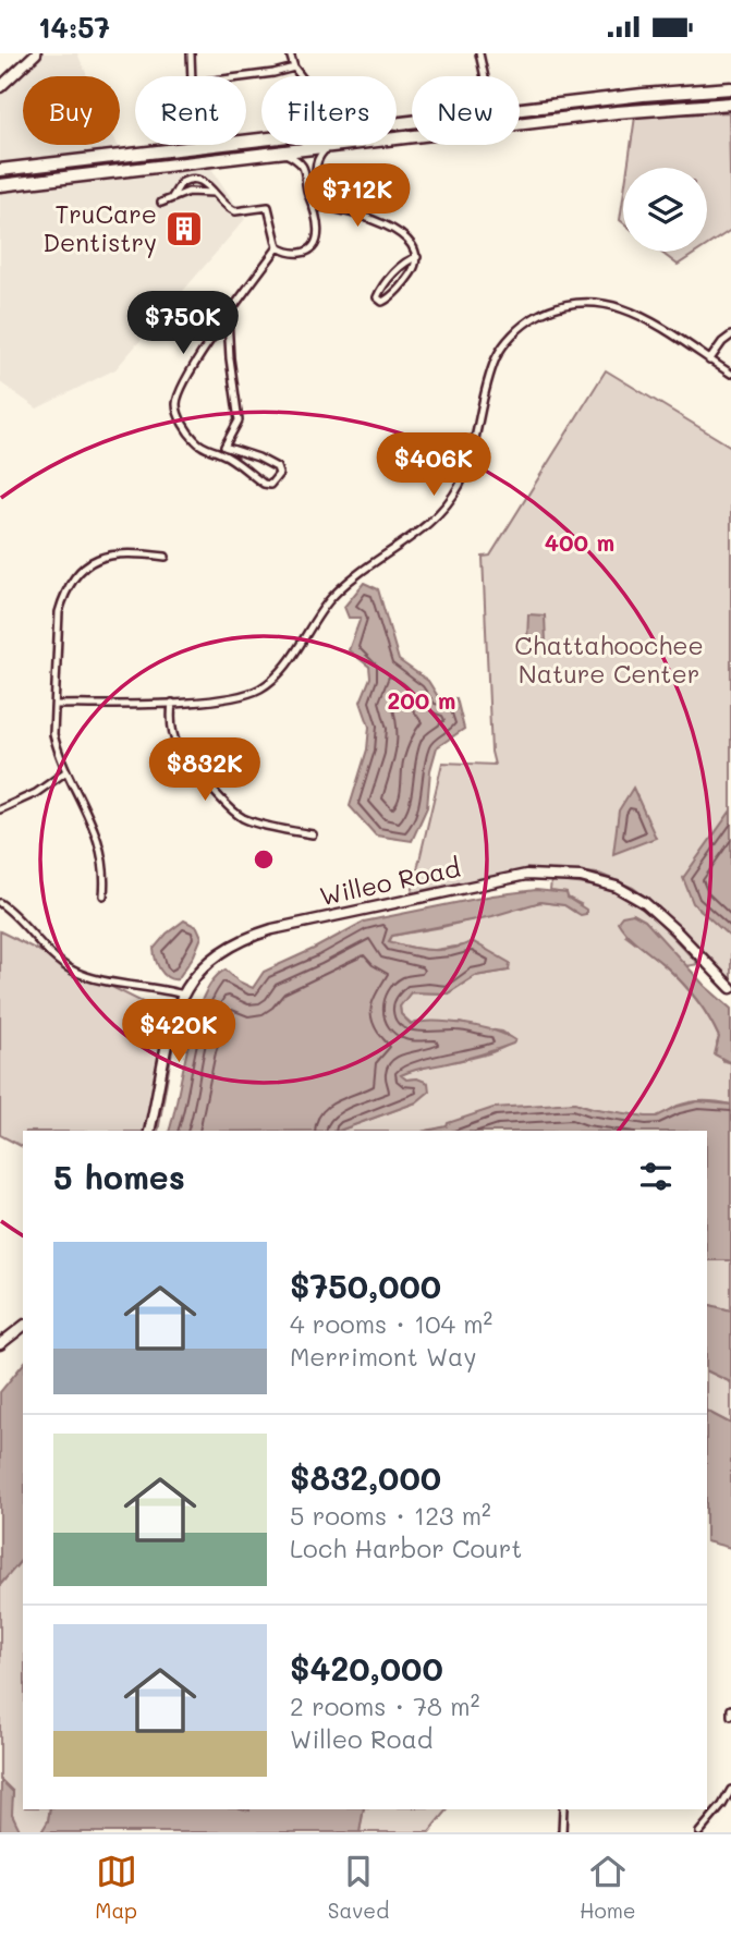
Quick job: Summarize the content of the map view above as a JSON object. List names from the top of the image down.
{
  "streets": {
    "street": ["Willeo Road"]
  },
  "parks": ["Chattahoochee Nature Center"],
  "places": {
    "building": ["TruCare Dentistry"]
  },
  "page": {
    "status": "14:57",
    "chip": [
      "Buy",
      "Rent",
      "Filters",
      "New"
    ],
    "price": [
      "$712K",
      "$750K",
      "$406K",
      "$832K",
      "$420K"
    ],
    "heading": "5 homes",
    "list": [
      {
        "name": "$750,000",
        "note": "4 rooms · 104 m² · Merrimont Way"
      },
      {
        "name": "$832,000",
        "note": "5 rooms · 123 m² · Loch Harbor Court"
      },
      {
        "name": "$420,000",
        "note": "2 rooms · 78 m² · Willeo Road"
      }
    ],
    "tabs": ["Map", "Saved", "Home"]
  },
  "rings": ["400 m", "200 m"]
}
